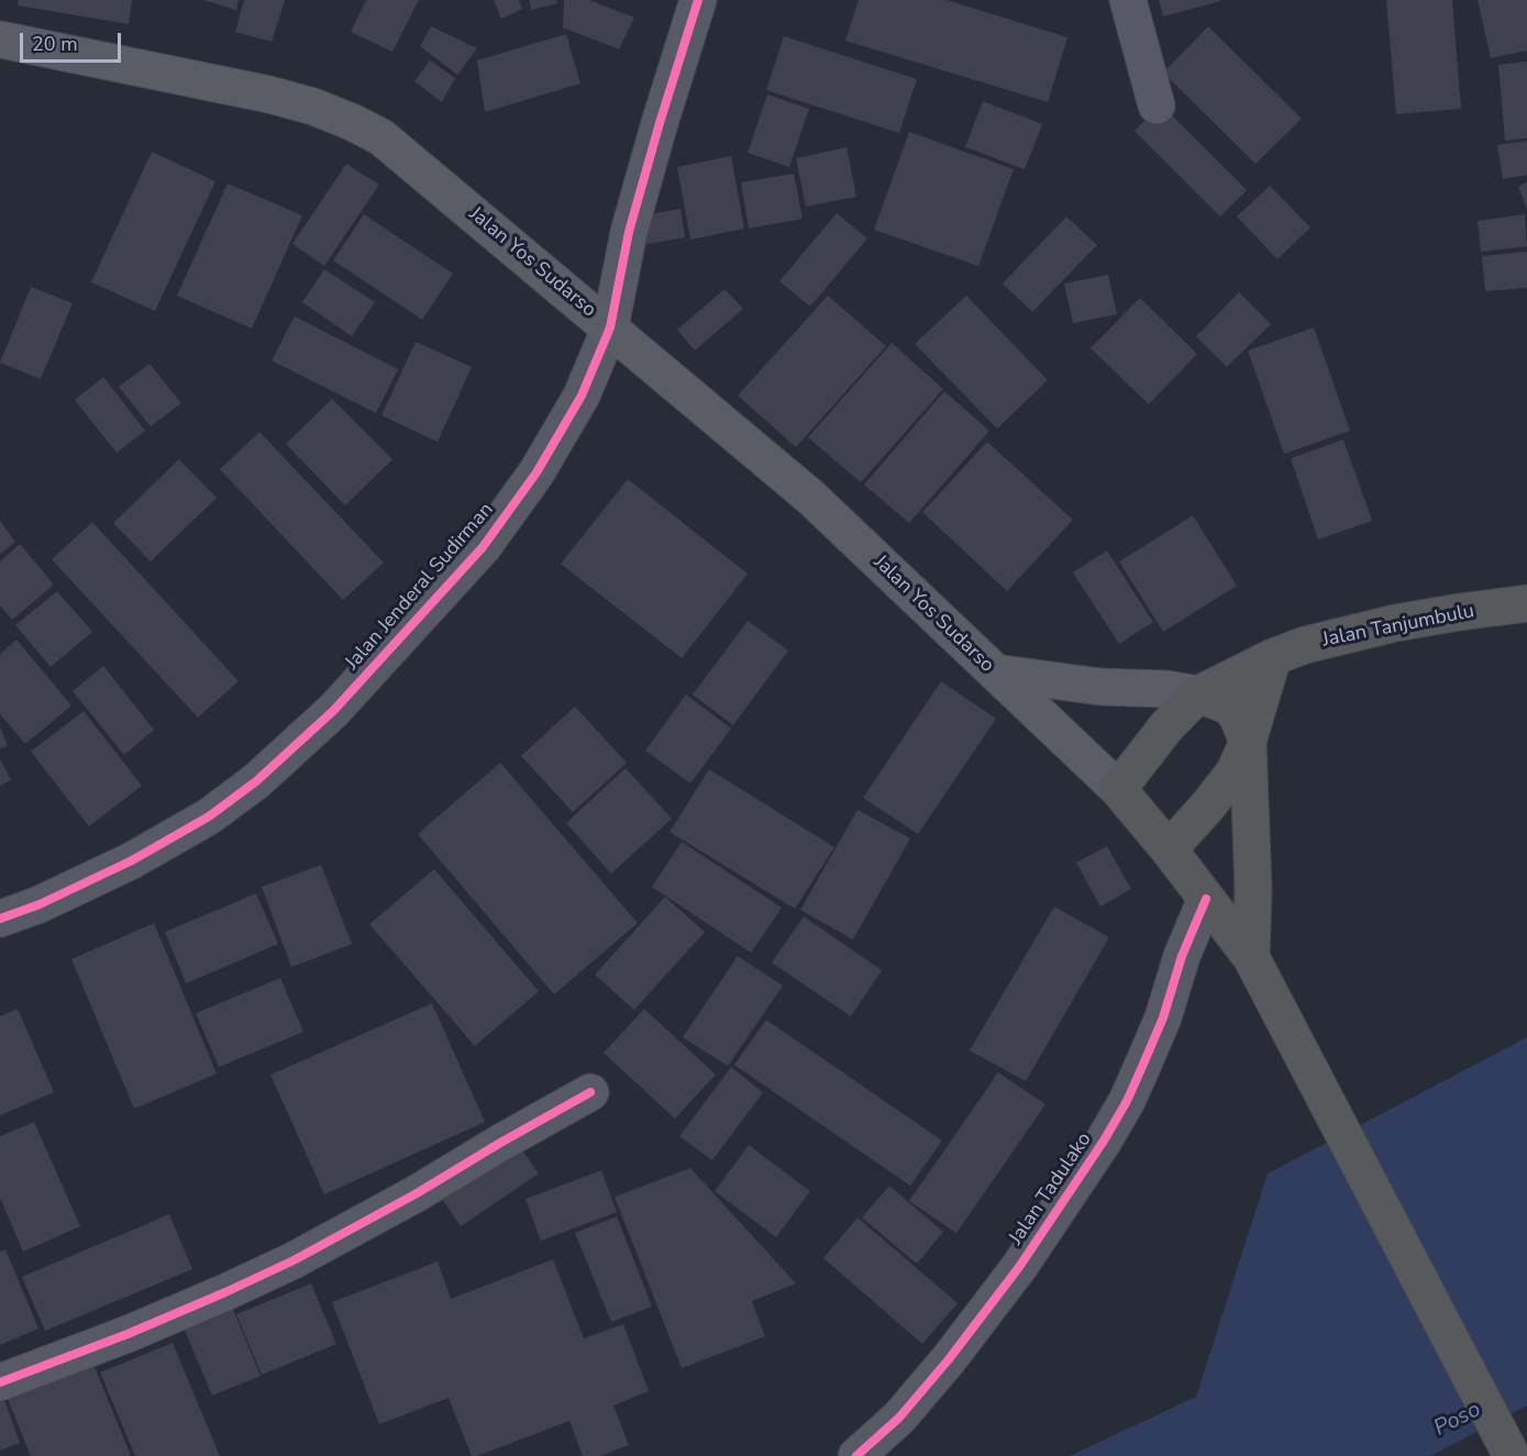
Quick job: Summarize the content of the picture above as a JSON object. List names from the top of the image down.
{
  "streets": {
    "highway": ["Jalan Tanjumbulu"],
    "main road": ["Jalan Yos Sudarso"],
    "street": ["Jalan Jenderal Sudirman", "Jalan Tadulako"]
  },
  "crossings": [
    ["Jalan Yos Sudarso", "Jalan Jenderal Sudirman"],
    ["Jalan Yos Sudarso", "Jalan Tanjumbulu"]
  ],
  "water": ["Poso"],
  "scale_bar": "20 m"
}
